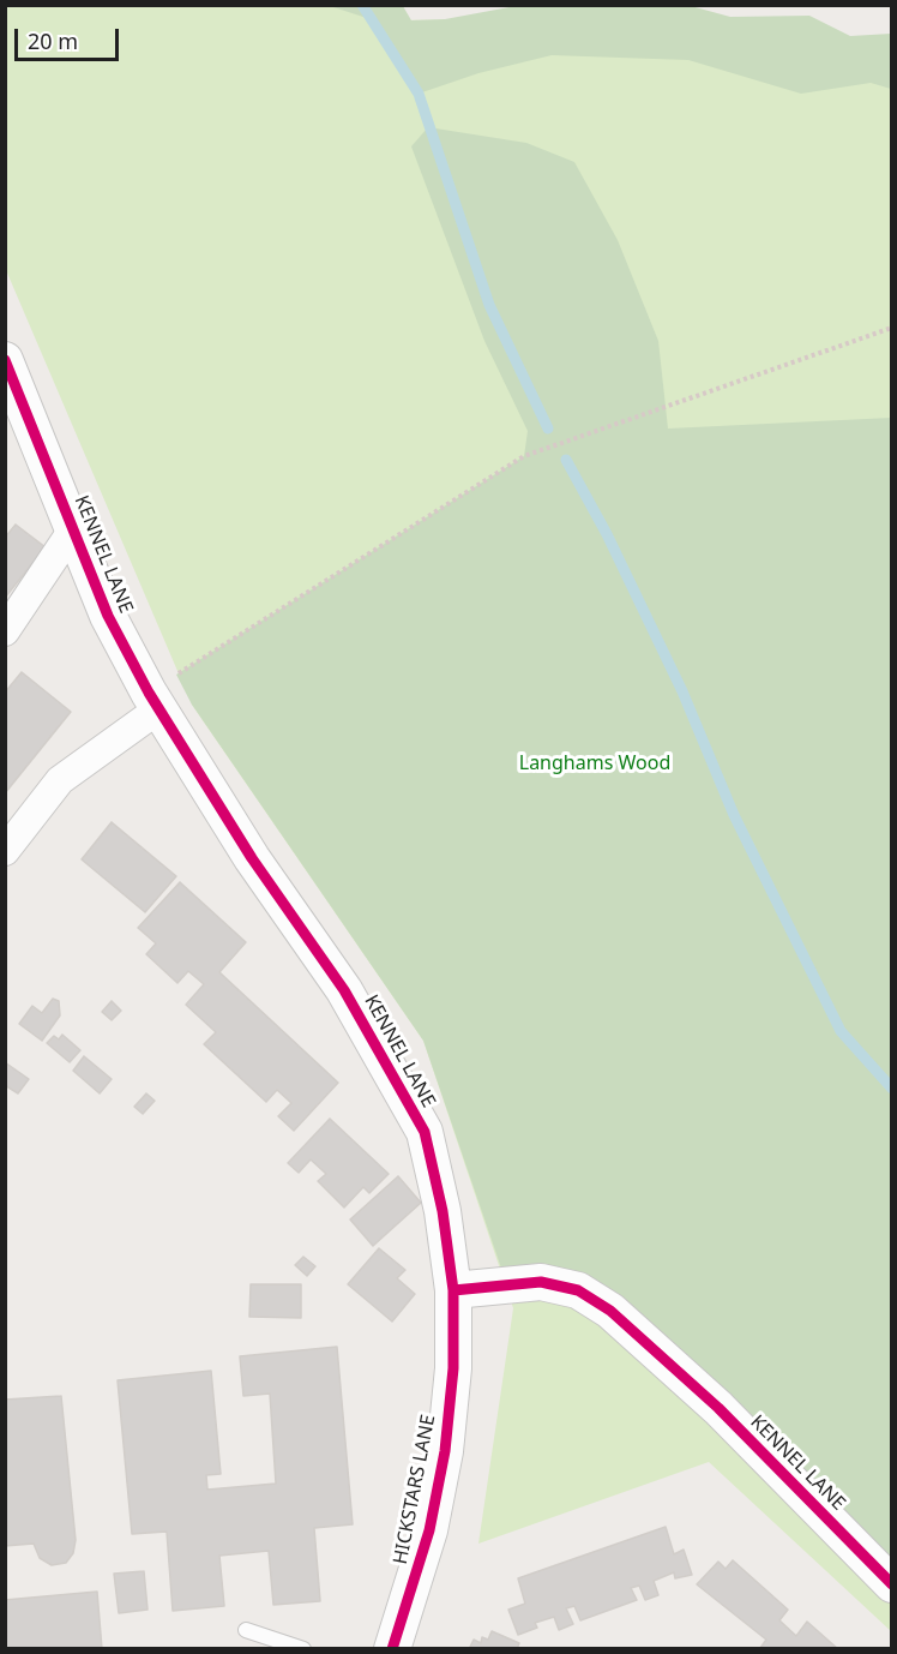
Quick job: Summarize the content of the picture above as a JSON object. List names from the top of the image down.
{
  "streets": {
    "street": ["KENNEL LANE", "HICKSTARS LANE"]
  },
  "crossings": [
    ["KENNEL LANE", "HICKSTARS LANE"]
  ],
  "parks": ["Langhams Wood"],
  "scale_bar": "20 m"
}
